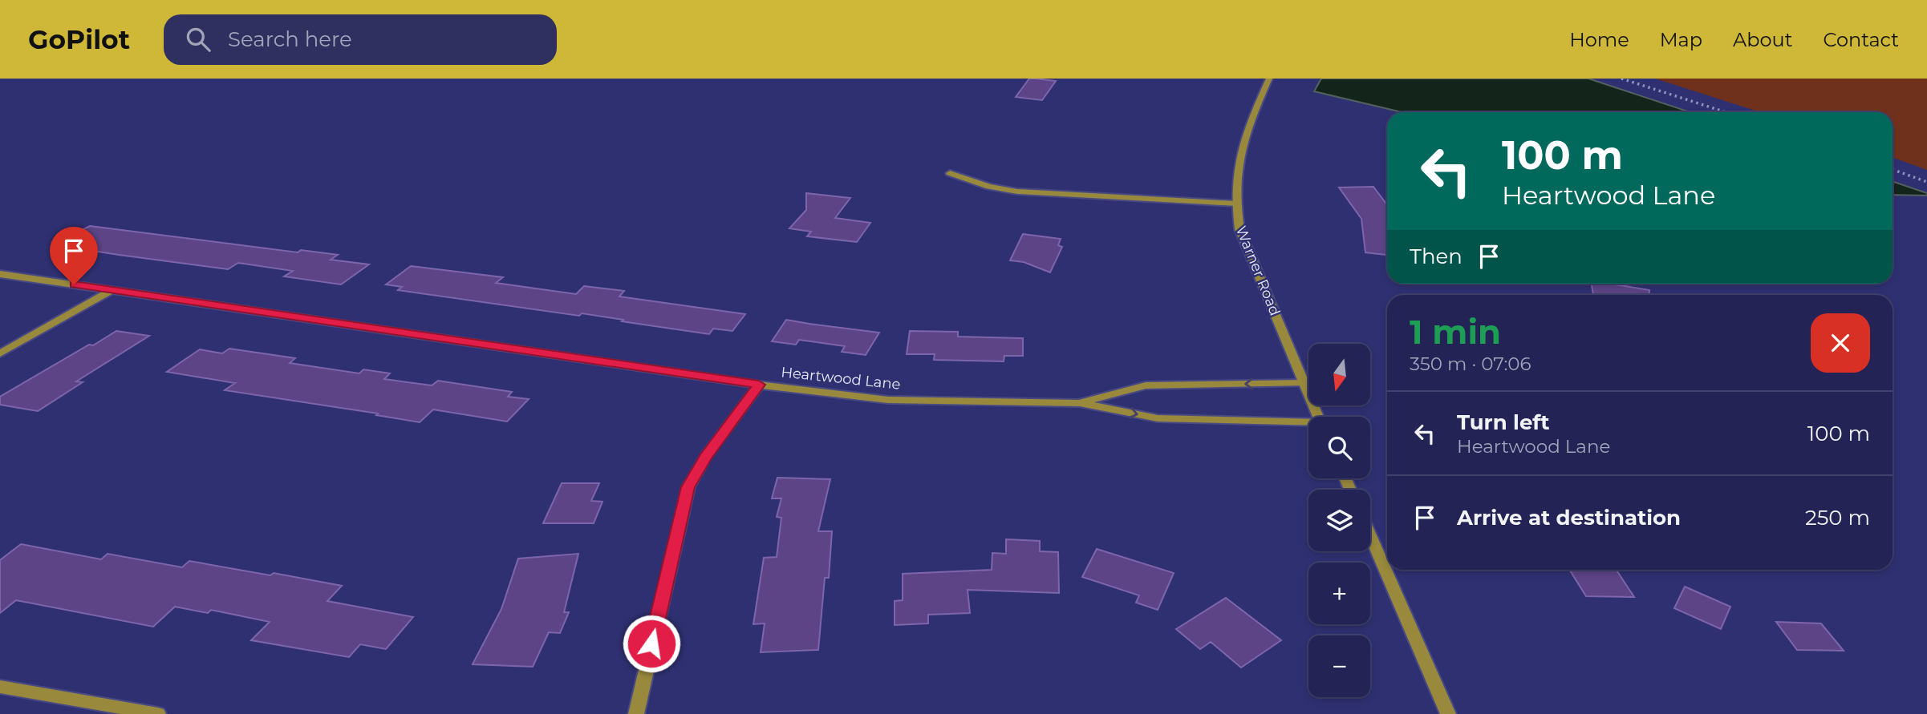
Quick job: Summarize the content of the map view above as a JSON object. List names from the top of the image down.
{
  "streets": {
    "street": ["Warner Road", "Heartwood Lane"]
  },
  "crossings": [
    ["Warner Road", "Heartwood Lane"]
  ],
  "north": "bottom",
  "page": {
    "header": "GoPilot",
    "search": "Search here",
    "nav": [
      "Home",
      "Map",
      "About",
      "Contact"
    ],
    "turn": ["100 m", "Heartwood Lane"],
    "then": "Then",
    "heading": ["1 min", "350 m · 07:06"],
    "map_buttons": ["+", "−"],
    "list": [
      {
        "name": "Turn left",
        "note": "Heartwood Lane",
        "value": "100 m"
      },
      {
        "name": "Arrive at destination",
        "value": "250 m"
      }
    ]
  }
}
